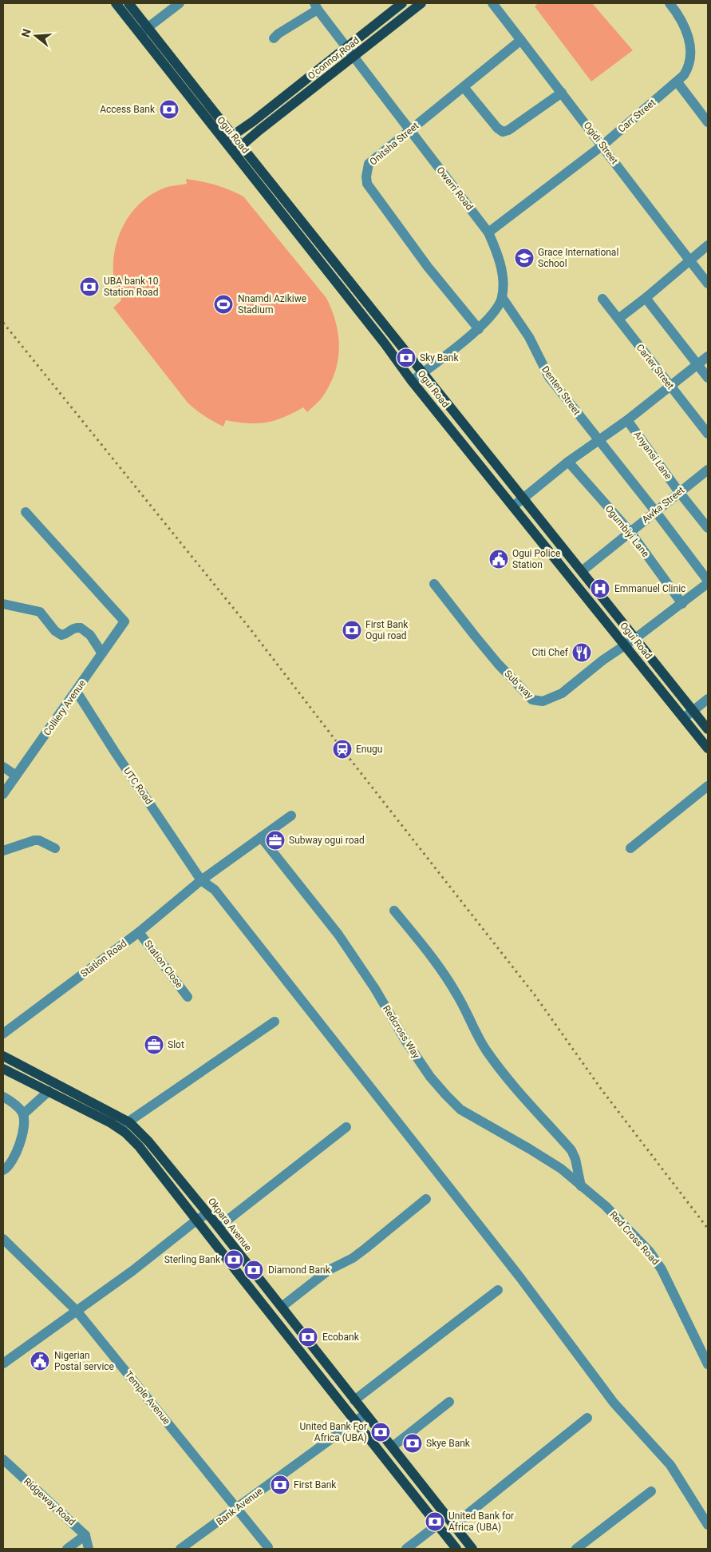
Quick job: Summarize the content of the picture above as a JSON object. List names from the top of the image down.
{
  "streets": {
    "main road": ["O'connor Road", "Ogui Road", "Okpara Avenue"],
    "street": [
      "Carr Street",
      "Ogidi Street",
      "Onitsha Street",
      "Owerri Road",
      "Carter Street",
      "Denten Street",
      "Anyansi Lane",
      "Awka Street",
      "Ogumbiyi Lane",
      "Sub way",
      "Colliery Avenue",
      "UTC Road",
      "Station Road",
      "Station Close",
      "Redcross Way",
      "Red Cross Road",
      "Temple Avenue",
      "Ridgeway Road",
      "Bank Avenue"
    ]
  },
  "crossings": [
    ["O'connor Road", "Ogui Road"],
    ["O'connor Road", "Owerri Road"],
    ["Carr Street", "Ogidi Street"],
    ["Carr Street", "Owerri Road"],
    ["Ogui Road", "Owerri Road"],
    ["Ogui Road", "Awka Street"],
    ["Ogui Road", "Sub way"],
    ["Ogidi Street", "Onitsha Street"],
    ["Onitsha Street", "Owerri Road"],
    ["Owerri Road", "Denten Street"],
    ["Denten Street", "Awka Street"],
    ["Anyansi Lane", "Awka Street"],
    ["Awka Street", "Ogumbiyi Lane"],
    ["Colliery Avenue", "UTC Road"],
    ["UTC Road", "Station Road"],
    ["Station Road", "Station Close"],
    ["Station Road", "Redcross Way"],
    ["Redcross Way", "Red Cross Road"],
    ["Okpara Avenue", "Bank Avenue"],
    ["Temple Avenue", "Bank Avenue"]
  ],
  "places": {
    "bank": [
      "Access Bank",
      "UBA bank 10 Station Road",
      "Sky Bank",
      "First Bank Ogui road",
      "Sterling Bank",
      "Diamond Bank",
      "Ecobank",
      "United Bank For Africa (UBA)",
      "Skye Bank",
      "First Bank",
      "United Bank for Africa (UBA)"
    ],
    "school or university": ["Grace International School"],
    "sports": ["Nnamdi Azikiwe Stadium"],
    "public building": ["Ogui Police Station", "Nigerian Postal service"],
    "hospital": ["Emmanuel Clinic"],
    "restaurant": ["Citi Chef"],
    "station": ["Enugu"],
    "office": ["Subway ogui road", "Slot"]
  },
  "north": "left"
}
